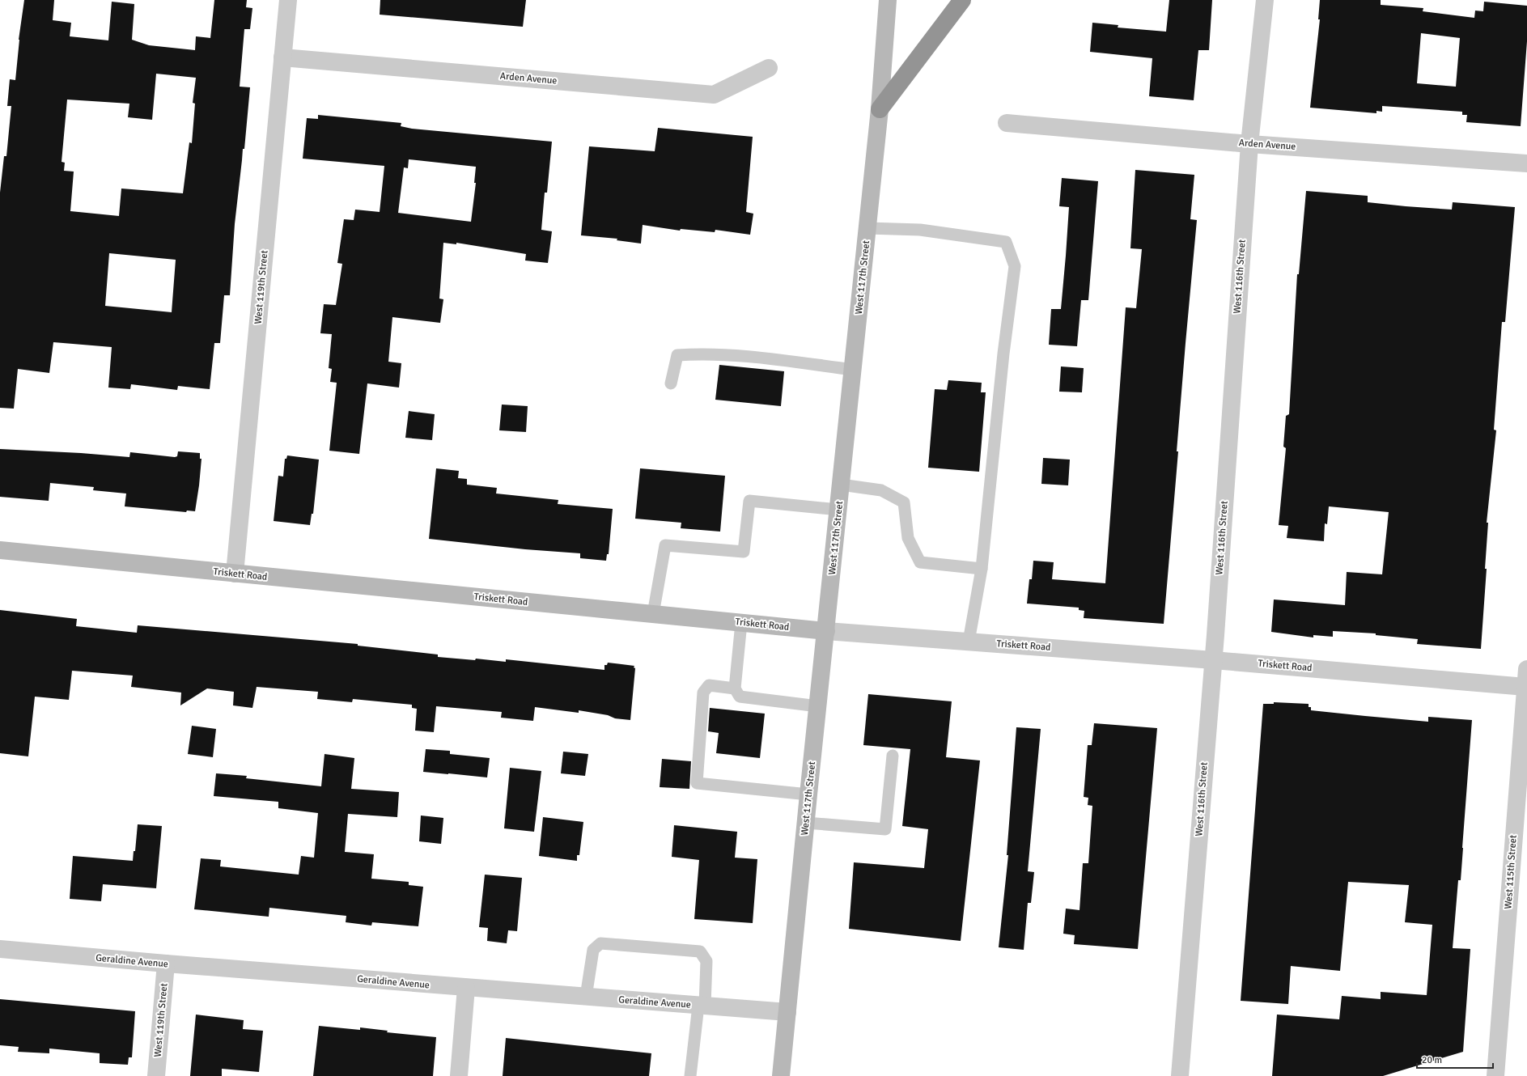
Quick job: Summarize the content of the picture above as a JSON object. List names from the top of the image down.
{
  "streets": {
    "main road": ["West 117th Street", "Triskett Road"],
    "street": [
      "Arden Avenue",
      "West 116th Street",
      "West 119th Street",
      "West 115th Street",
      "Geraldine Avenue"
    ]
  },
  "crossings": [
    ["Arden Avenue", "West 116th Street"],
    ["Arden Avenue", "West 119th Street"],
    ["West 116th Street", "Triskett Road"],
    ["West 117th Street", "Triskett Road"],
    ["West 117th Street", "Geraldine Avenue"],
    ["West 119th Street", "Triskett Road"],
    ["West 119th Street", "Geraldine Avenue"],
    ["Triskett Road", "West 115th Street"]
  ],
  "scale_bar": "20 m"
}
